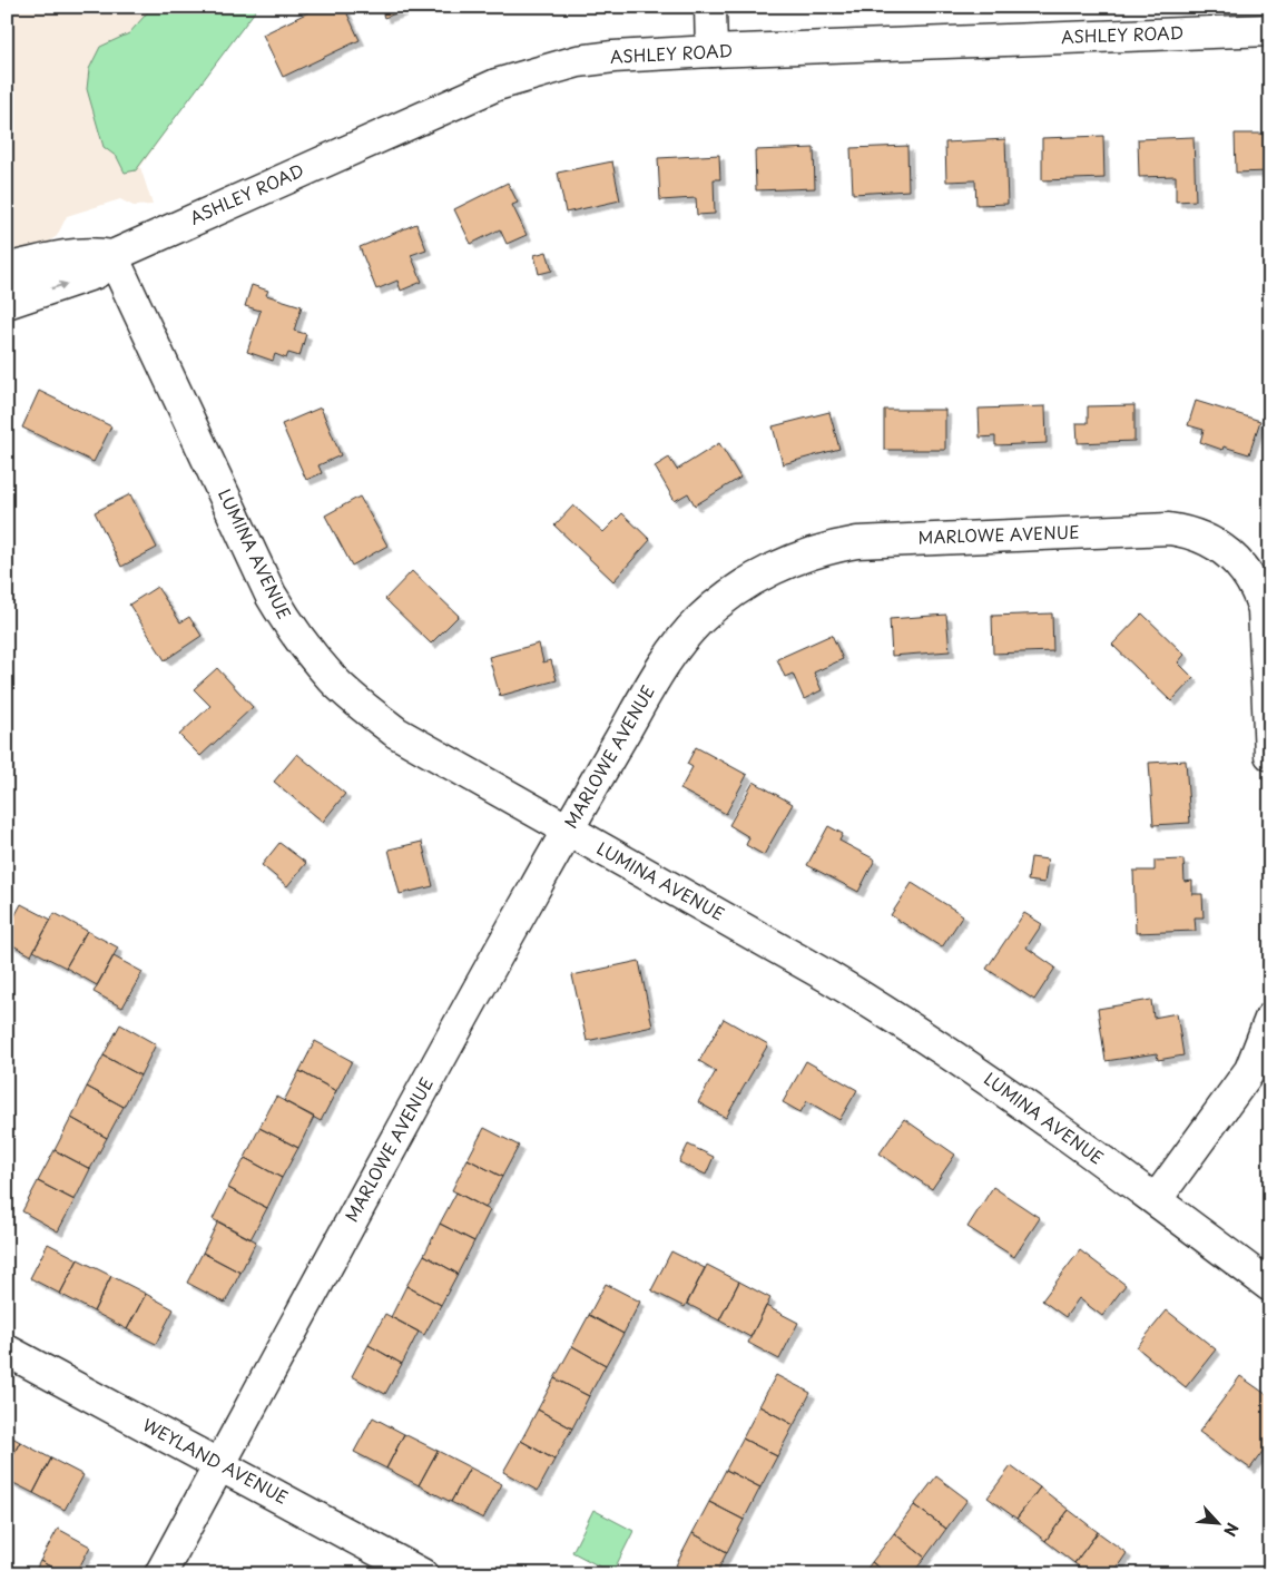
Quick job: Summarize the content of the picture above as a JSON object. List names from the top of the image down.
{
  "streets": {
    "street": [
      "ASHLEY ROAD",
      "MARLOWE AVENUE",
      "LUMINA AVENUE",
      "WEYLAND AVENUE"
    ]
  },
  "crossings": [
    ["ASHLEY ROAD", "LUMINA AVENUE"],
    ["MARLOWE AVENUE", "LUMINA AVENUE"],
    ["MARLOWE AVENUE", "WEYLAND AVENUE"]
  ],
  "north": "bottom right"
}
